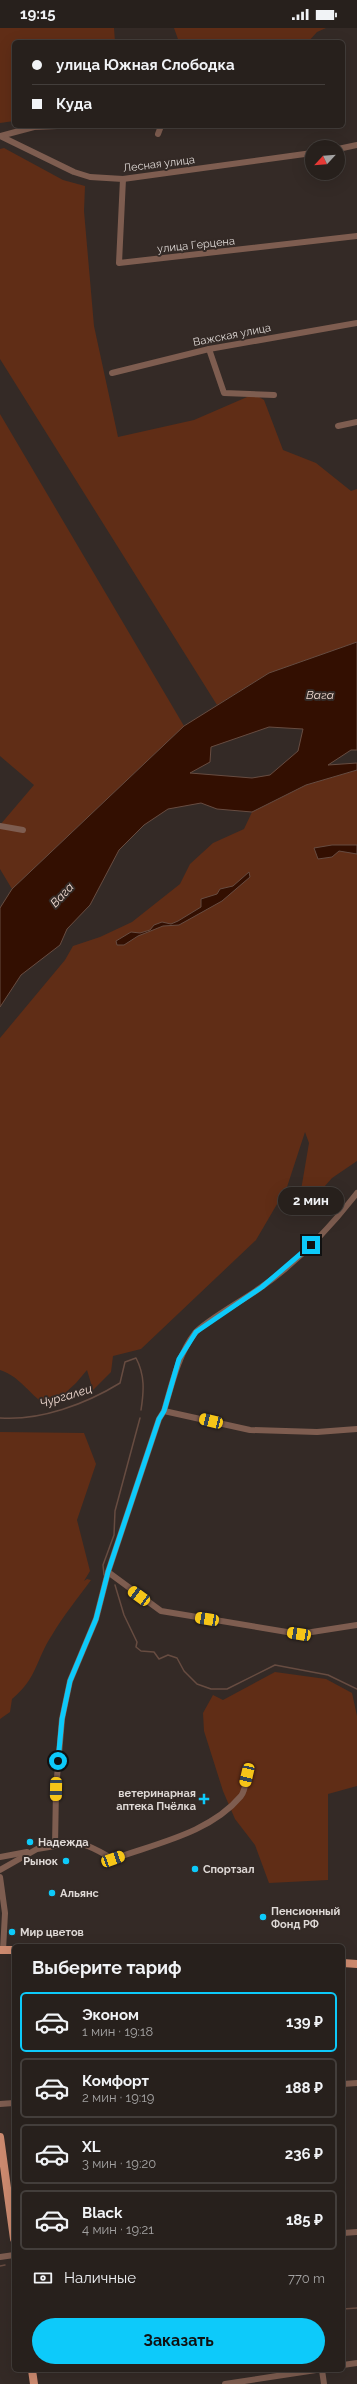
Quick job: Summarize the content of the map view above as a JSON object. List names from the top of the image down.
{
  "streets": {
    "street": ["Лесная улица", "улица Герцена", "Важская улица"]
  },
  "crossings": [
    ["Лесная улица", "улица Герцена"]
  ],
  "water": ["Вага", "Чургалец"],
  "places": {
    "health": ["ветеринарная аптека Пчёлка"],
    "other": [
      "Надежда",
      "Рынок",
      "Спортзал",
      "Альянс",
      "Пенсионный Фонд РФ",
      "Мир цветов"
    ]
  },
  "north": "bottom left",
  "page": {
    "status": "19:15",
    "banner": ["улица Южная Слободка", "Куда"],
    "bubble": "2 мин",
    "heading": "Выберите тариф",
    "list": [
      {
        "name": "Эконом",
        "note": "1 мин · 19:18",
        "value": "139 ₽"
      },
      {
        "name": "Комфорт",
        "note": "2 мин · 19:19",
        "value": "188 ₽"
      },
      {
        "name": "XL",
        "note": "3 мин · 19:20",
        "value": "236 ₽"
      },
      {
        "name": "Black",
        "note": "4 мин · 19:21",
        "value": "185 ₽"
      }
    ],
    "pay": ["Наличные", "770 m"],
    "buttons": "Заказать"
  }
}
